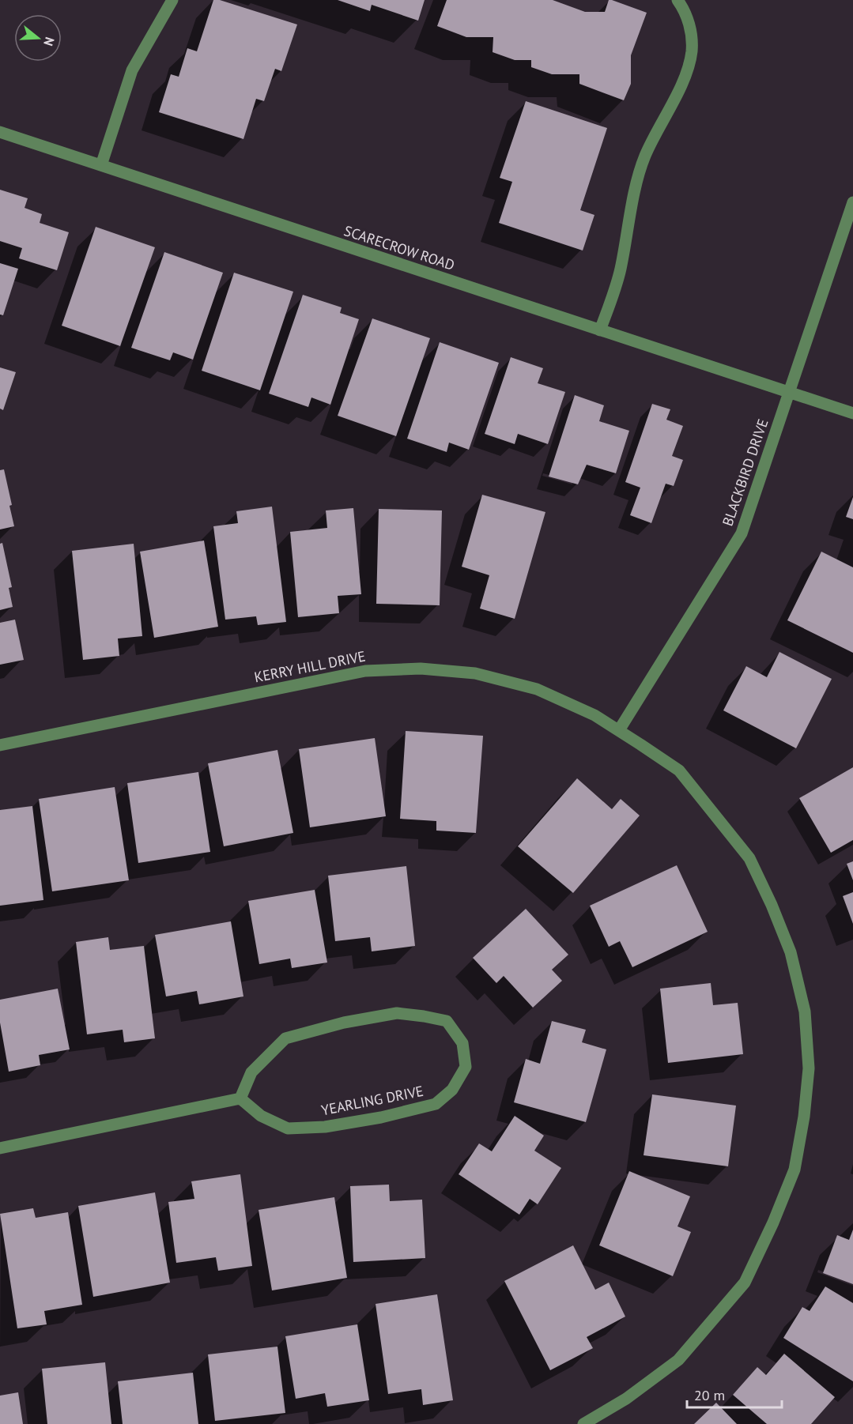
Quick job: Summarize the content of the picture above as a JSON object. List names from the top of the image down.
{
  "streets": {
    "street": [
      "SCARECROW ROAD",
      "BLACKBIRD DRIVE",
      "KERRY HILL DRIVE",
      "YEARLING DRIVE"
    ]
  },
  "crossings": [
    ["SCARECROW ROAD", "BLACKBIRD DRIVE"],
    ["BLACKBIRD DRIVE", "KERRY HILL DRIVE"]
  ],
  "scale_bar": "20 m",
  "north": "right"
}
